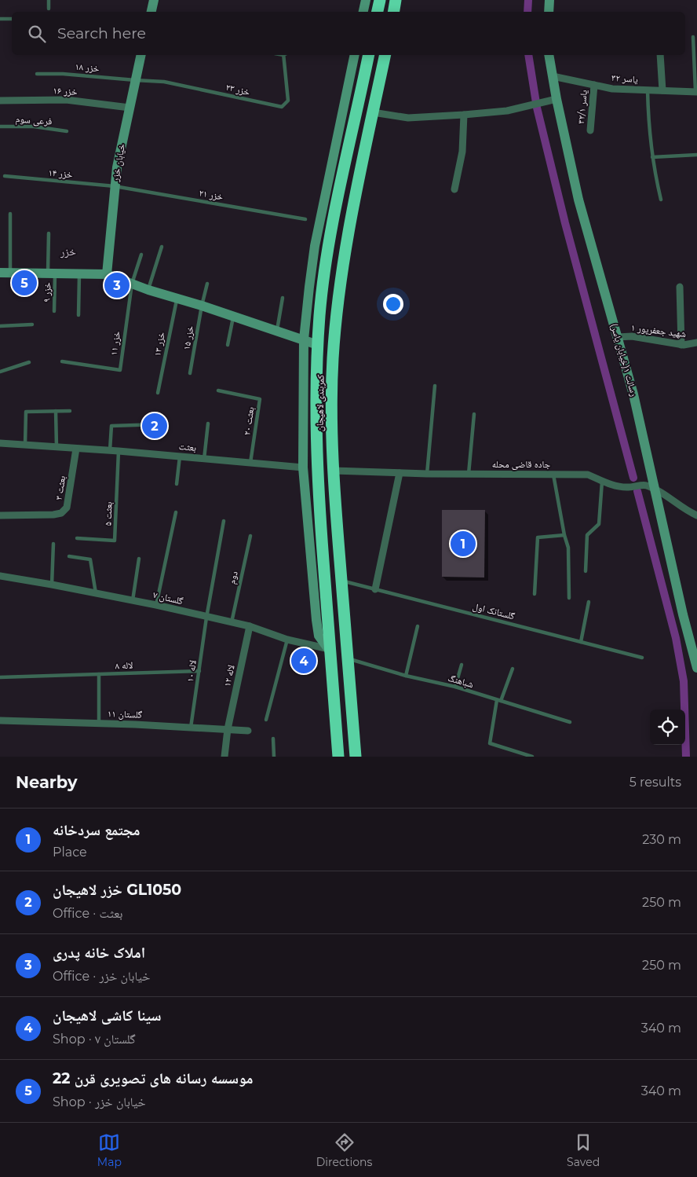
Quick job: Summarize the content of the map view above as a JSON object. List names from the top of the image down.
{
  "streets": {
    "highway": ["کمربندی لاهیجان"],
    "street": [
      "یاسر ۳۲",
      "خزر ۱۶",
      "یاسر ۳۲/۱",
      "خیابان خزر",
      "شهید جعفرپور ۱",
      "رسالت ۱(خیابان یاسر)",
      "بعثت",
      "جاده قاضی محله",
      "بعثت ۳",
      "گلستان ۷",
      "لاله ۱۲",
      "گلستان ۱۱"
    ],
    "lane": [
      "خزر ۱۸",
      "خزر ۲۳",
      "فرعی سوم",
      "خزر ۱۴",
      "خزر ۲۱",
      "خزر ۹",
      "خزر ۱۵",
      "خزر ۱۱",
      "خزر ۱۳",
      "بعثت ۲۰",
      "بعثت ۵",
      "دوم",
      "گلستانک اول",
      "لاله ۸",
      "لاله ۱۰",
      "شباهنگ"
    ]
  },
  "crossings": [
    ["خزر ۱۸", "خزر ۲۳"],
    ["خزر ۱۸", "خیابان خزر"],
    ["یاسر ۳۲", "یاسر ۳۲/۱"],
    ["یاسر ۳۲", "رسالت ۱(خیابان یاسر)"],
    ["خزر ۲۳", "خیابان خزر"],
    ["خزر ۱۶", "خیابان خزر"],
    ["خیابان خزر", "خزر ۱۴"],
    ["خیابان خزر", "خزر ۲۱"],
    ["خزر ۱۴", "خزر ۲۱"],
    ["شهید جعفرپور ۱", "رسالت ۱(خیابان یاسر)"],
    ["رسالت ۱(خیابان یاسر)", "جاده قاضی محله"],
    ["کمربندی لاهیجان", "جاده قاضی محله"],
    ["کمربندی لاهیجان", "گلستان ۷"],
    ["کمربندی لاهیجان", "گلستانک اول"],
    ["کمربندی لاهیجان", "شباهنگ"],
    ["بعثت ۲۰", "بعثت"],
    ["بعثت", "بعثت ۳"],
    ["بعثت", "بعثت ۵"],
    ["دوم", "گلستان ۷"],
    ["گلستان ۷", "لاله ۱۰"],
    ["گلستان ۷", "لاله ۱۲"],
    ["لاله ۸", "لاله ۱۰"],
    ["لاله ۱۰", "گلستان ۱۱"],
    ["لاله ۱۲", "گلستان ۱۱"]
  ],
  "districts": ["خزر"],
  "page": {
    "search": "Search here",
    "pins": [
      "5",
      "3",
      "2",
      "1",
      "4"
    ],
    "heading": ["Nearby", "5 results"],
    "list": [
      {
        "mark": "1",
        "name": "مجتمع سردخانه",
        "note": "Place",
        "value": "230 m"
      },
      {
        "mark": "2",
        "name": "خزر لاهیجان GL1050",
        "note": "Office · بعثت",
        "value": "250 m"
      },
      {
        "mark": "3",
        "name": "املاک خانه پدری",
        "note": "Office · خیابان خزر",
        "value": "250 m"
      },
      {
        "mark": "4",
        "name": "سینا کاشی لاهیجان",
        "note": "Shop · گلستان ۷",
        "value": "340 m"
      },
      {
        "mark": "5",
        "name": "موسسه رسانه های تصویری قرن 22",
        "note": "Shop · خیابان خزر",
        "value": "340 m"
      }
    ],
    "nav": ["Map", "Directions", "Saved"]
  }
}
